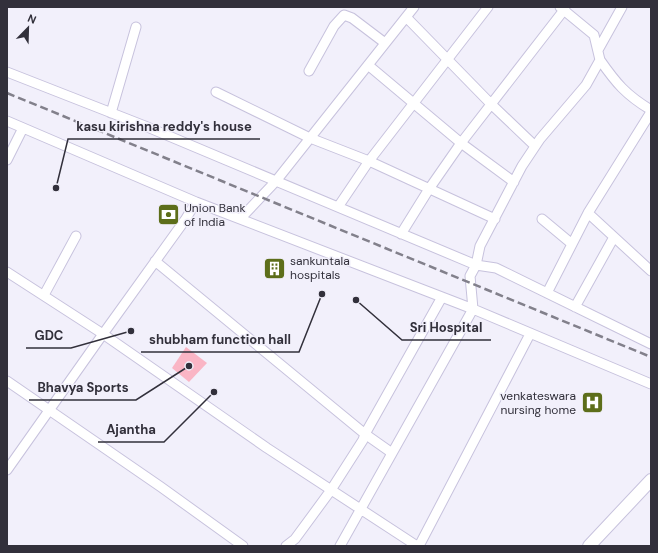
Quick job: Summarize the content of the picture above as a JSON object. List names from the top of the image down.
{
  "places": {
    "other": [
      "kasu kirishna reddy's house",
      "shubham function hall",
      "Sri Hospital",
      "GDC",
      "Bhavya Sports",
      "Ajantha"
    ],
    "bank": ["Union Bank of India"],
    "building": ["sankuntala hospitals"],
    "hospital": ["venkateswara nursing home"]
  },
  "north": "top right"
}
